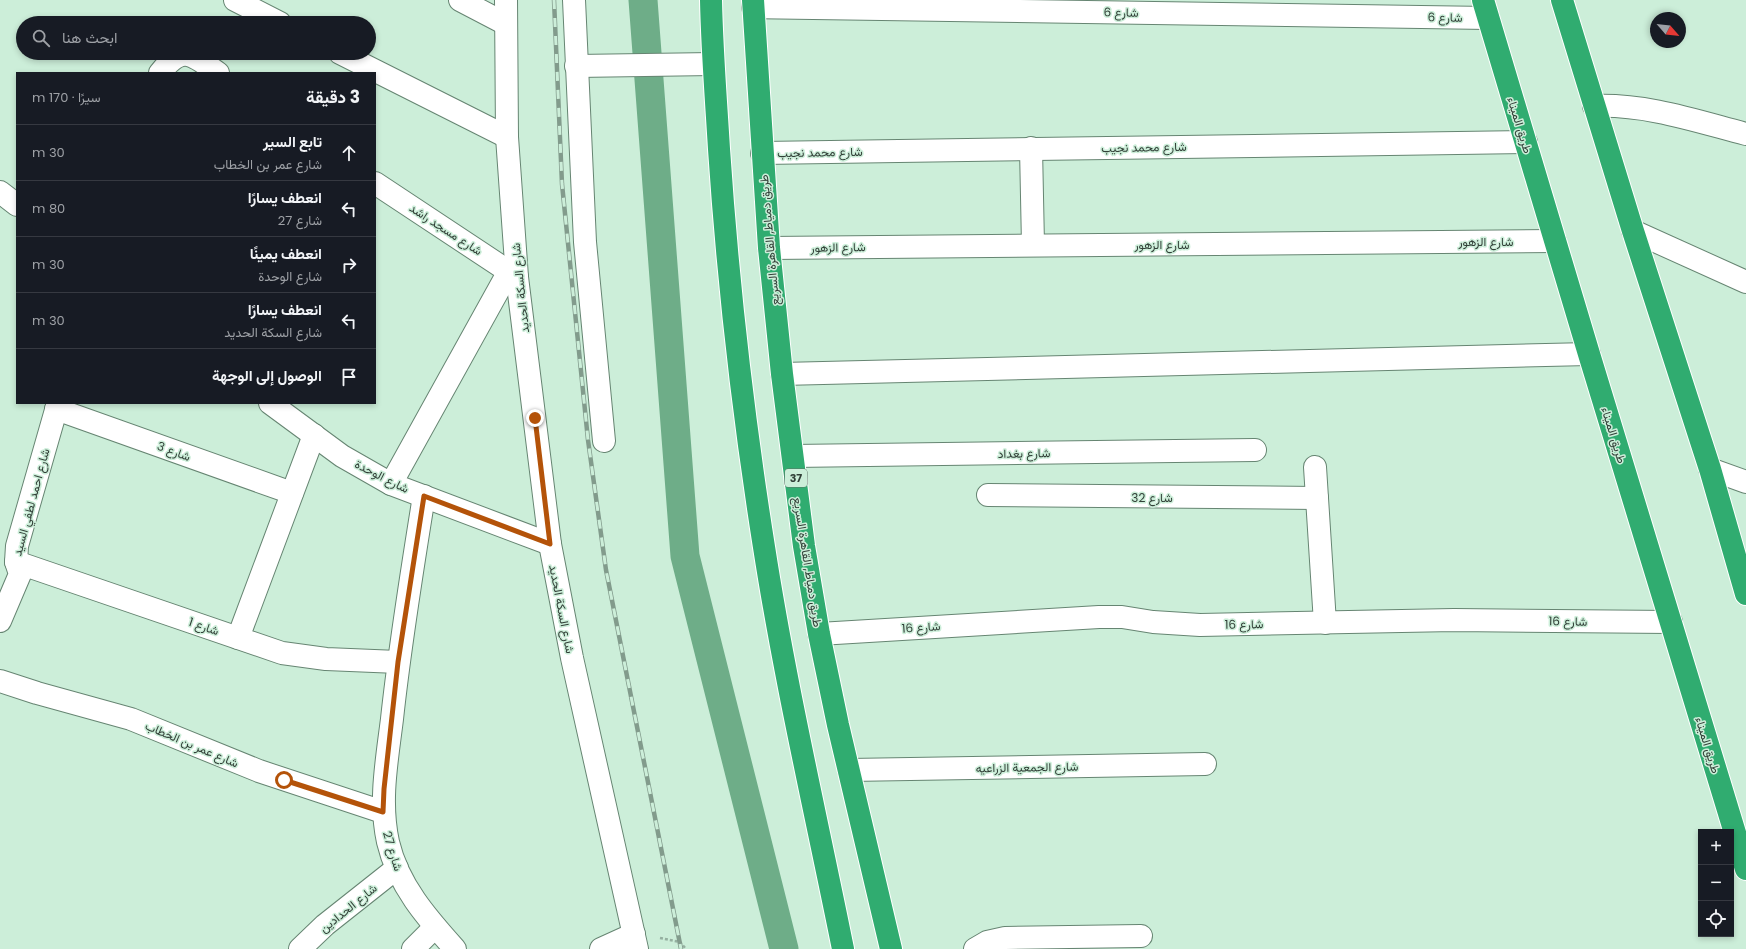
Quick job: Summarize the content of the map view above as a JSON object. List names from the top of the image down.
{
  "streets": {
    "highway": ["طريق الميناء", "طريق دمياط, القاهرة السريع", "37"],
    "street": [
      "شارع 6",
      "شارع محمد نجيب",
      "شارع مسجد راشد",
      "شارع الزهور",
      "شارع السكة الحديد",
      "شارع 3",
      "شارع بغداد",
      "شارع الوحدة",
      "شارع 32",
      "شارع احمد لطفي السيد",
      "شارع 16",
      "شارع 1",
      "شارع عمر بن الخطاب",
      "شارع الجمعية الزراعيه",
      "شارع 27",
      "شارع الحدادين"
    ]
  },
  "crossings": [
    ["شارع 6", "طريق الميناء"],
    ["شارع 6", "طريق دمياط, القاهرة السريع"],
    ["طريق الميناء", "شارع محمد نجيب"],
    ["طريق الميناء", "شارع الزهور"],
    ["طريق الميناء", "شارع 16"],
    ["شارع محمد نجيب", "طريق دمياط, القاهرة السريع"],
    ["شارع مسجد راشد", "شارع السكة الحديد"],
    ["طريق دمياط, القاهرة السريع", "شارع الزهور"],
    ["طريق دمياط, القاهرة السريع", "شارع بغداد"],
    ["طريق دمياط, القاهرة السريع", "شارع 16"],
    ["طريق دمياط, القاهرة السريع", "شارع الجمعية الزراعيه"],
    ["شارع السكة الحديد", "شارع الوحدة"],
    ["شارع 3", "شارع احمد لطفي السيد"],
    ["شارع الوحدة", "شارع 27"],
    ["شارع احمد لطفي السيد", "شارع 1"],
    ["شارع 1", "شارع 27"],
    ["شارع عمر بن الخطاب", "شارع 27"],
    ["شارع 27", "شارع الحدادين"]
  ],
  "north": "bottom right",
  "page": {
    "search": "ابحث هنا",
    "heading": ["3 دقيقة", "سيرًا · 170 m"],
    "list": [
      ["تابع السير", "شارع عمر بن الخطاب", "30 m"],
      ["انعطف يسارًا", "شارع 27", "80 m"],
      ["انعطف يمينًا", "شارع الوحدة", "30 m"],
      ["انعطف يسارًا", "شارع السكة الحديد", "30 m"],
      "الوصول إلى الوجهة"
    ],
    "map_buttons": ["+", "−"]
  }
}
